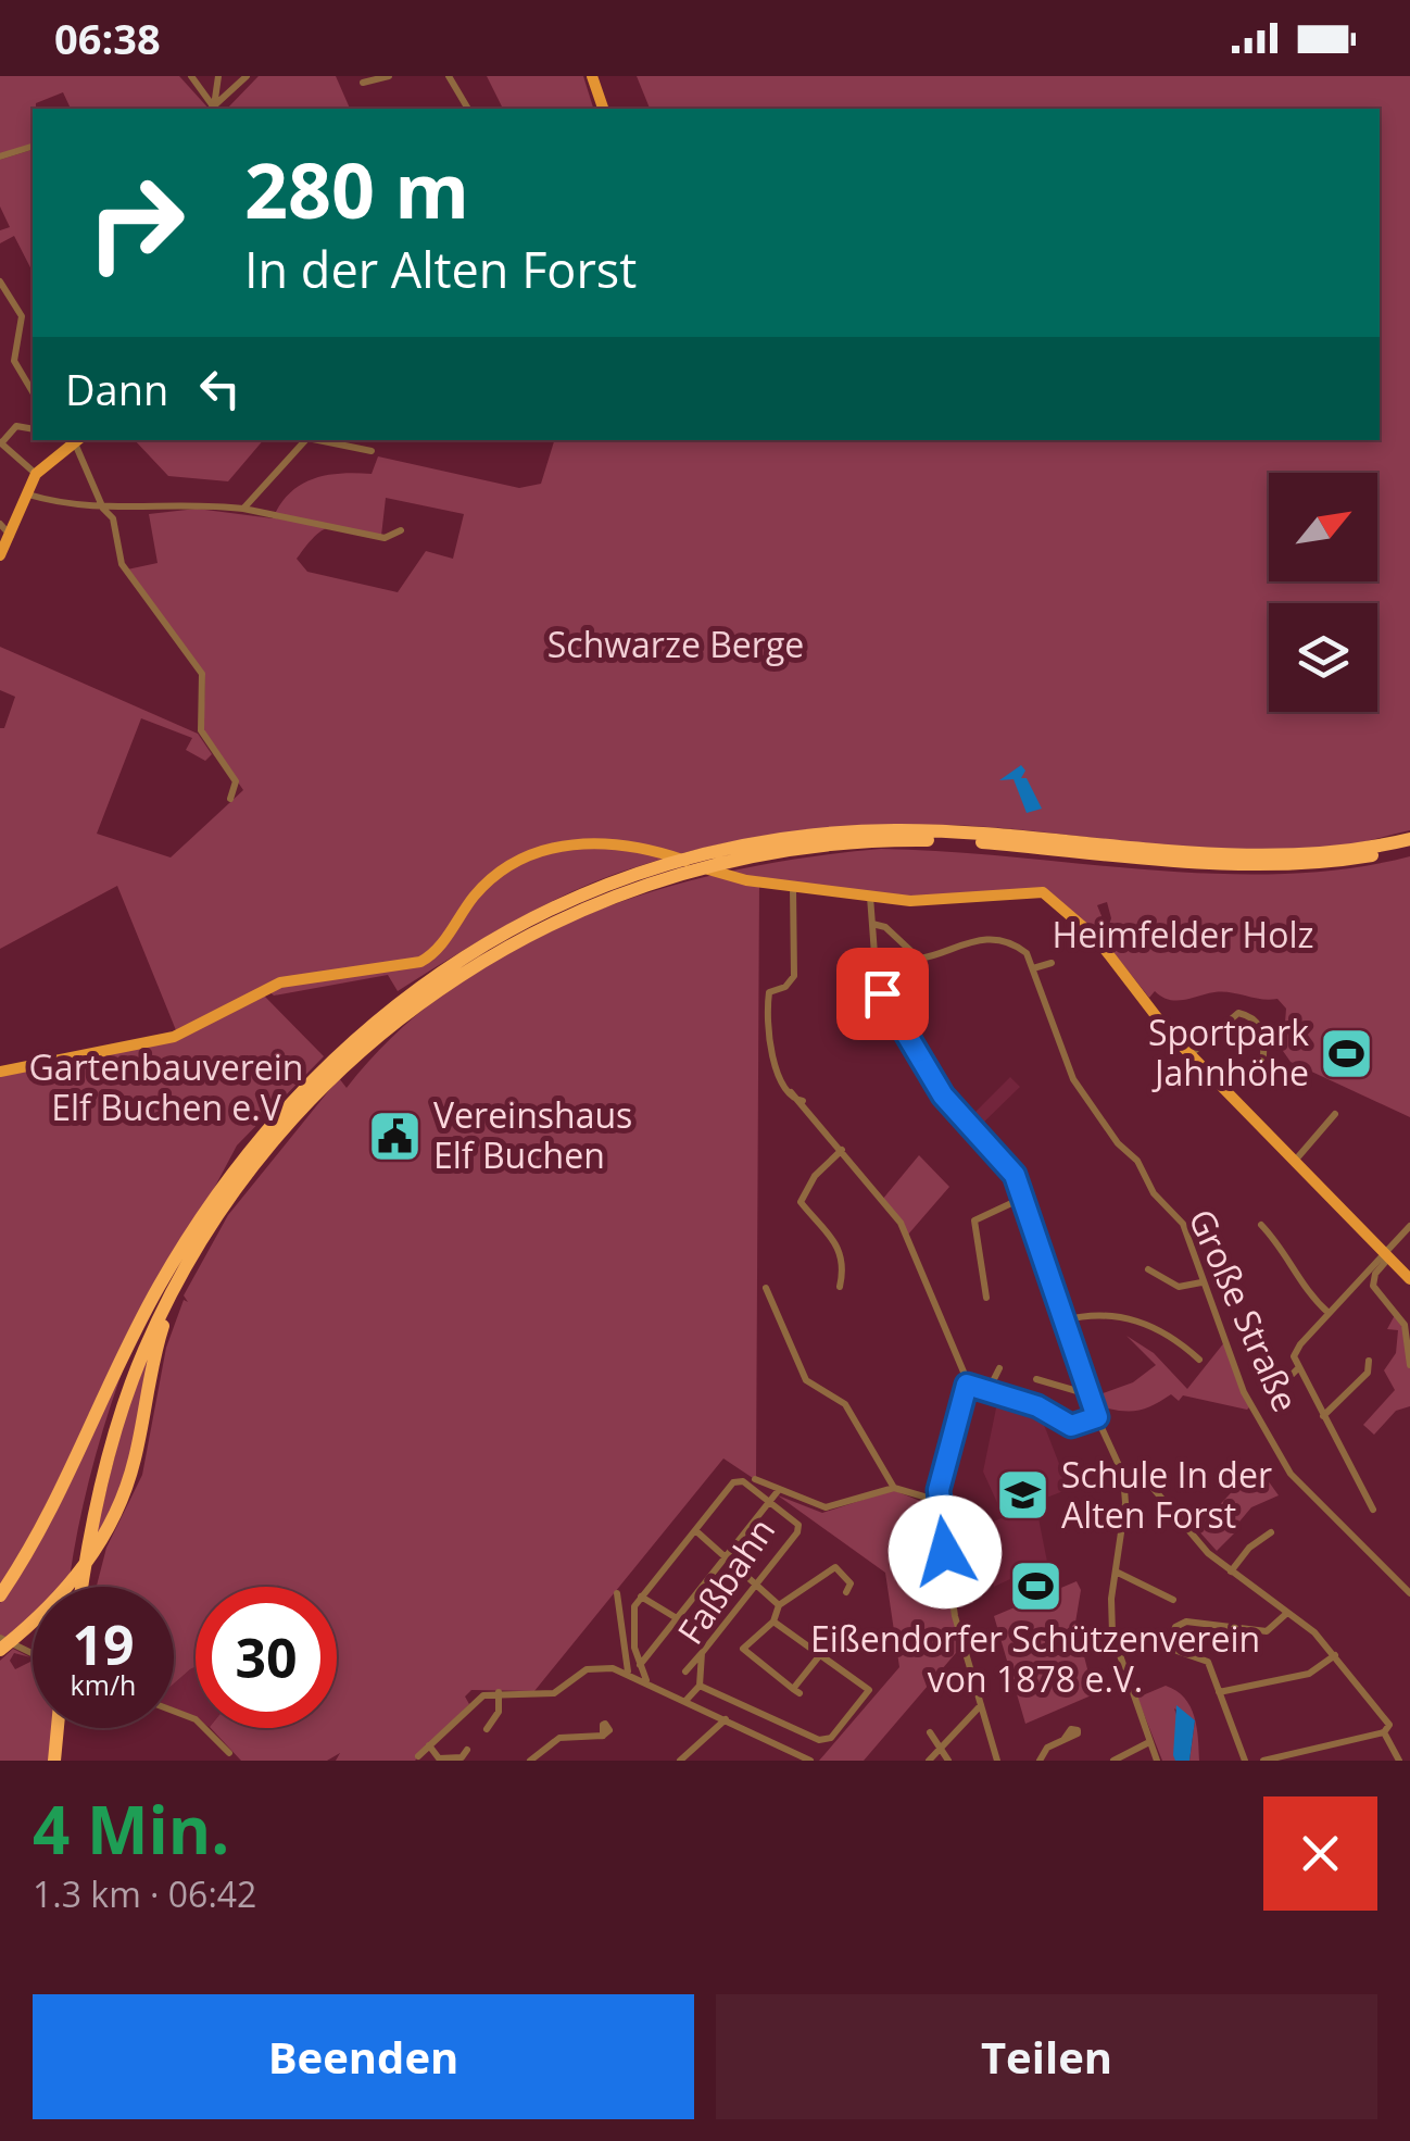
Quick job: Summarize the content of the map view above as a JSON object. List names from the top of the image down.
{
  "streets": {
    "street": ["Große Straße", "Faßbahn"]
  },
  "parks": ["Schwarze Berge", "Heimfelder Holz", "Gartenbauverein Elf Buchen e.V"],
  "places": {
    "sports": ["Sportpark Jahnhöhe", "Eißendorfer Schützenverein von 1878 e.V."],
    "public building": ["Vereinshaus Elf Buchen"],
    "school or university": ["Schule In der Alten Forst"]
  },
  "north": "top right",
  "page": {
    "status": "06:38",
    "turn": ["280 m", "In der Alten Forst"],
    "then": "Dann",
    "speed": "19 km/h",
    "limit": "30",
    "heading": ["4 Min.", "1.3 km · 06:42"],
    "buttons": ["Beenden", "Teilen"]
  }
}
